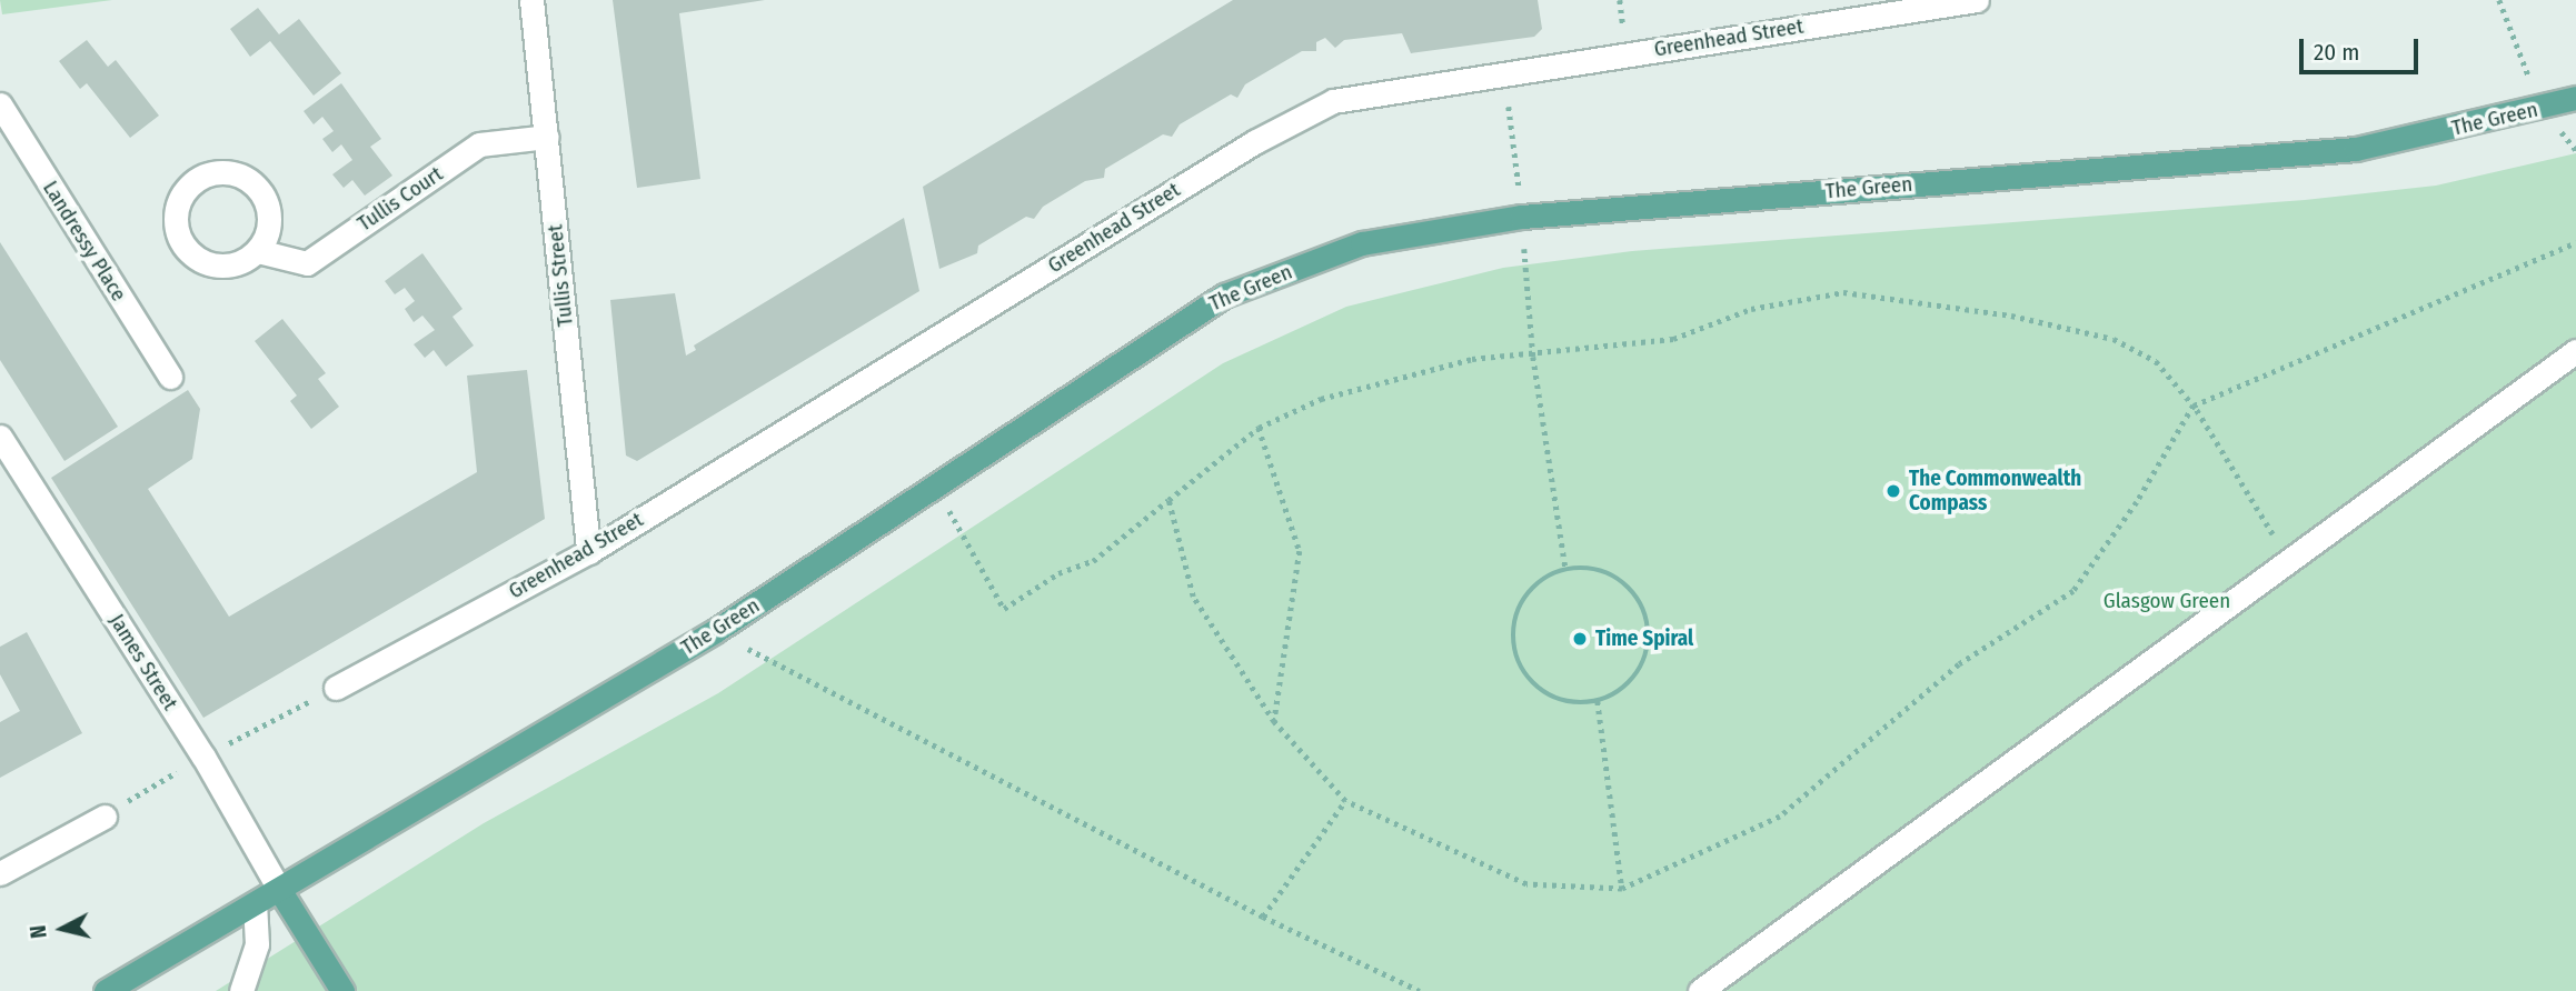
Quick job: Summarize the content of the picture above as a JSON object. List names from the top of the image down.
{
  "streets": {
    "main road": ["The Green"],
    "street": [
      "Greenhead Street",
      "Tullis Court",
      "Landressy Place",
      "Tullis Street",
      "James Street"
    ]
  },
  "crossings": [
    ["Greenhead Street", "Tullis Street"],
    ["The Green", "James Street"],
    ["Tullis Court", "Tullis Street"]
  ],
  "parks": ["Glasgow Green"],
  "places": ["The Commonwealth Compass", "Time Spiral"],
  "scale_bar": "20 m",
  "north": "left"
}
